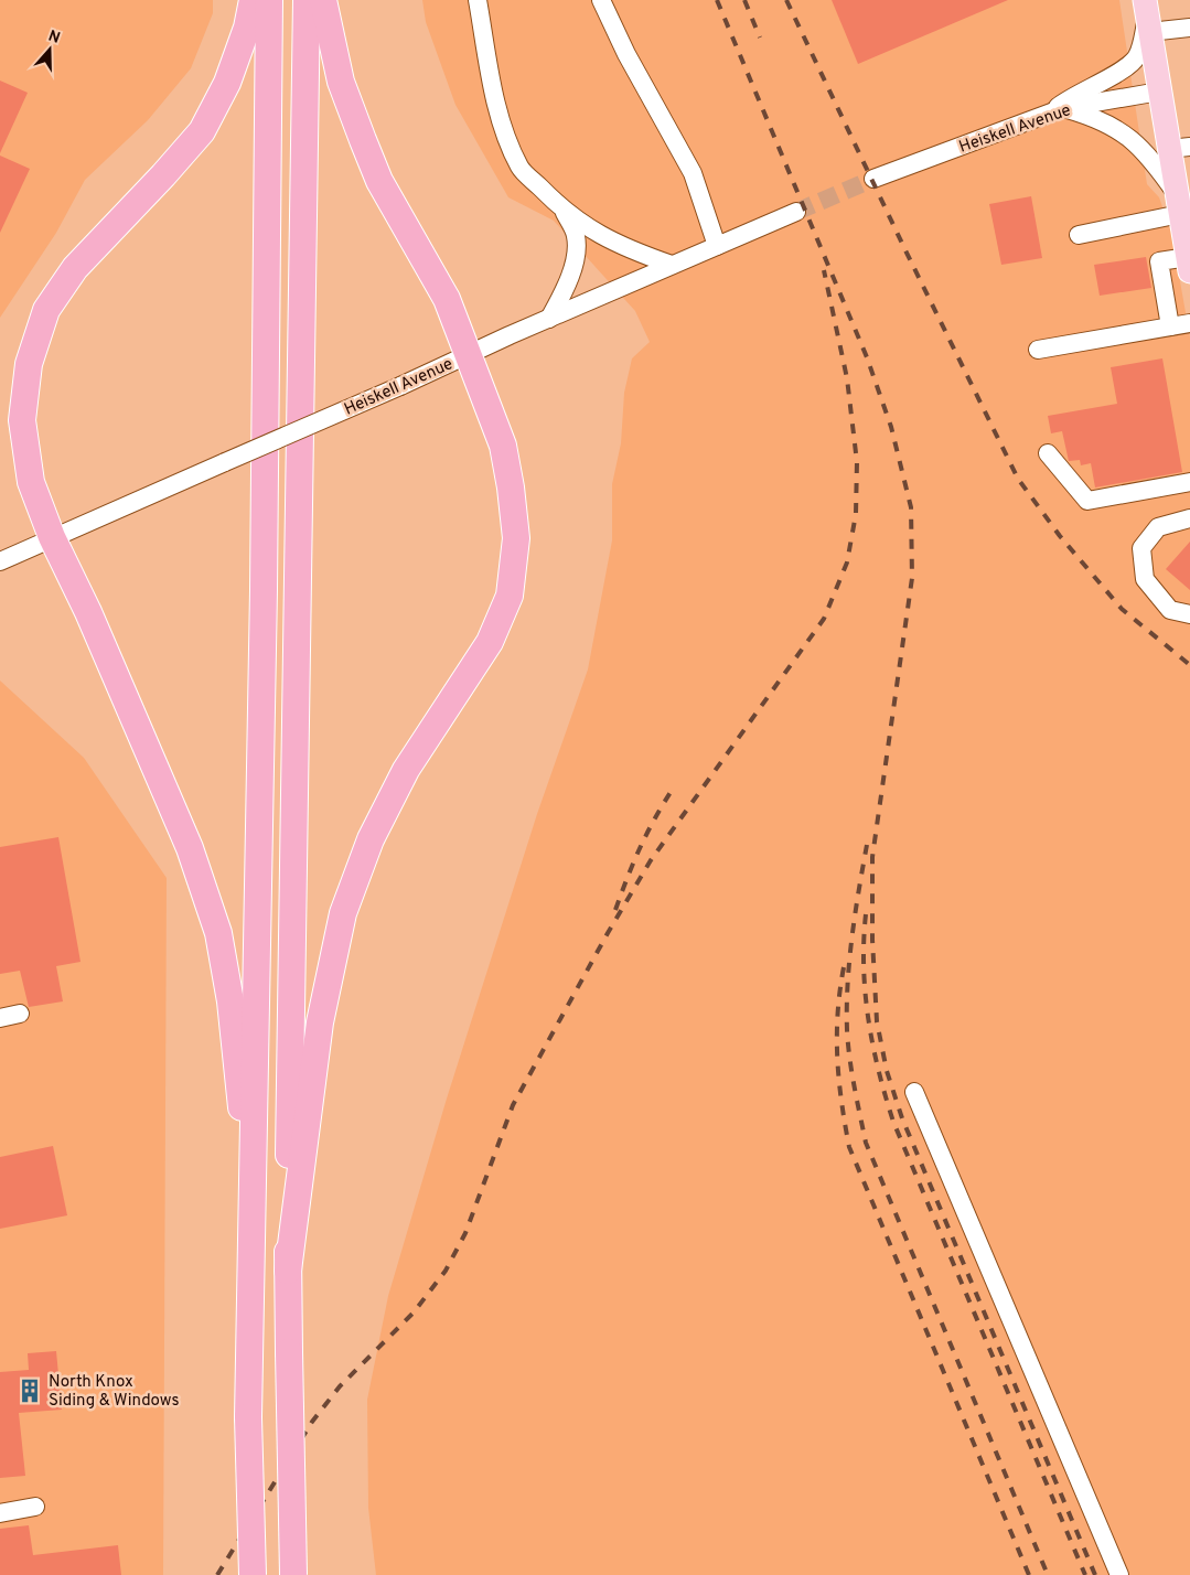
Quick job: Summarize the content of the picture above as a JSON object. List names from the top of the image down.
{
  "streets": {
    "street": ["Heiskell Avenue"]
  },
  "places": {
    "building": ["North Knox Siding & Windows"]
  },
  "north": "top"
}
